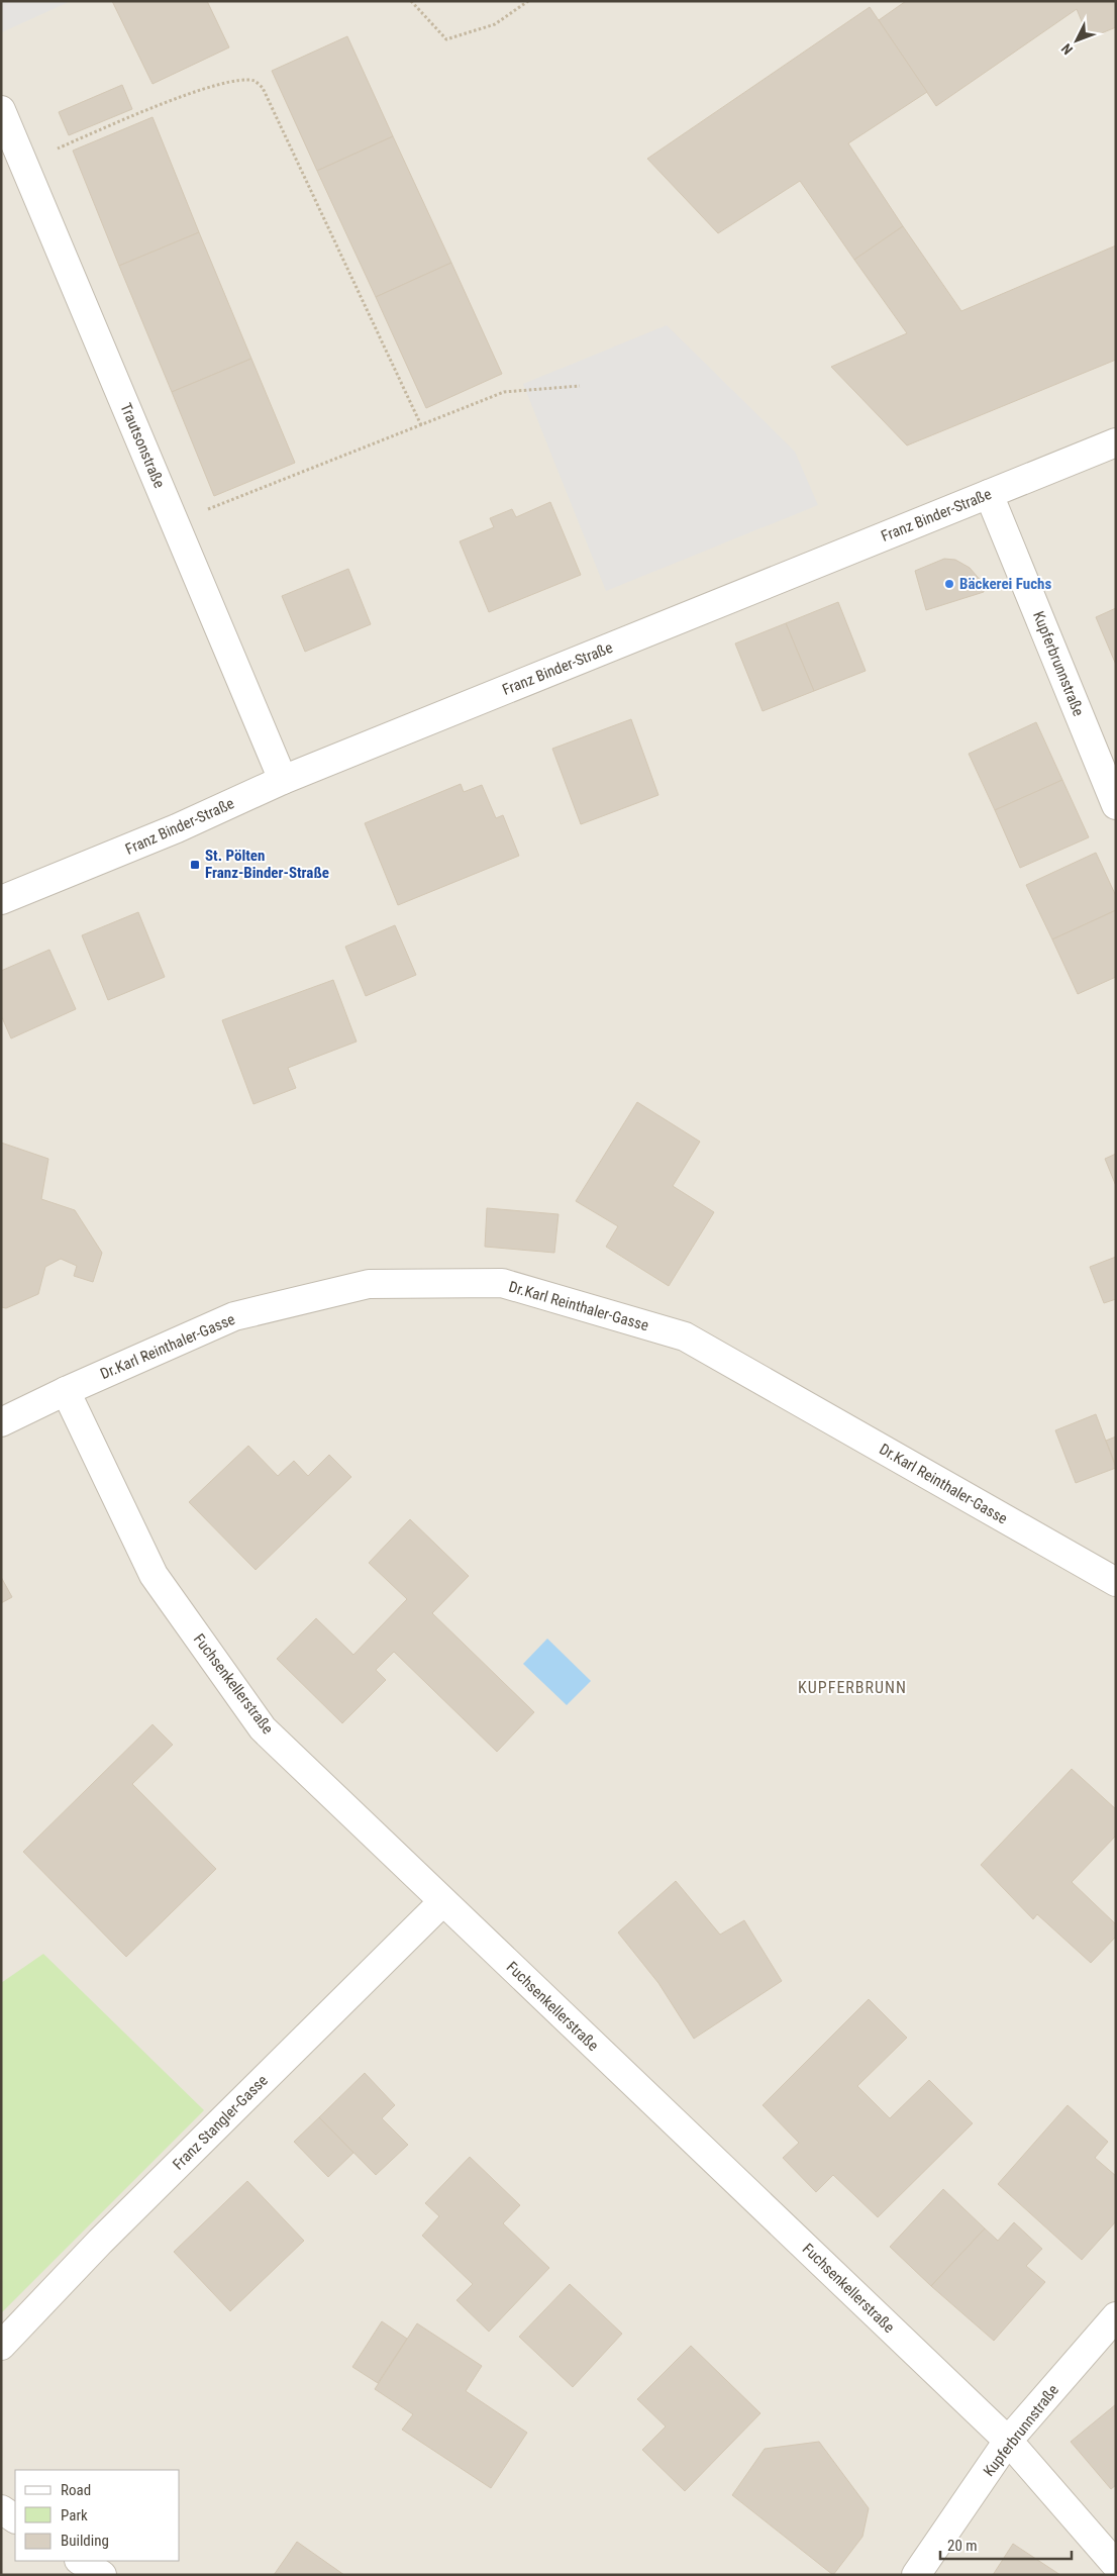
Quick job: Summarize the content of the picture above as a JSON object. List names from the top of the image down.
{
  "streets": {
    "street": [
      "Trautsonstraße",
      "Franz Binder-Straße",
      "Kupferbrunnstraße",
      "Dr.Karl Reinthaler-Gasse",
      "Fuchsenkellerstraße",
      "Franz Stangler-Gasse"
    ]
  },
  "crossings": [
    ["Trautsonstraße", "Franz Binder-Straße"],
    ["Franz Binder-Straße", "Kupferbrunnstraße"],
    ["Kupferbrunnstraße", "Fuchsenkellerstraße"],
    ["Dr.Karl Reinthaler-Gasse", "Fuchsenkellerstraße"],
    ["Fuchsenkellerstraße", "Franz Stangler-Gasse"]
  ],
  "districts": ["KUPFERBRUNN"],
  "places": {
    "other": ["Bäckerei Fuchs"],
    "transit": ["St. Pölten Franz-Binder-Straße"]
  },
  "legend": ["Road", "Park", "Building"],
  "scale_bar": "20 m",
  "north": "bottom left"
}
